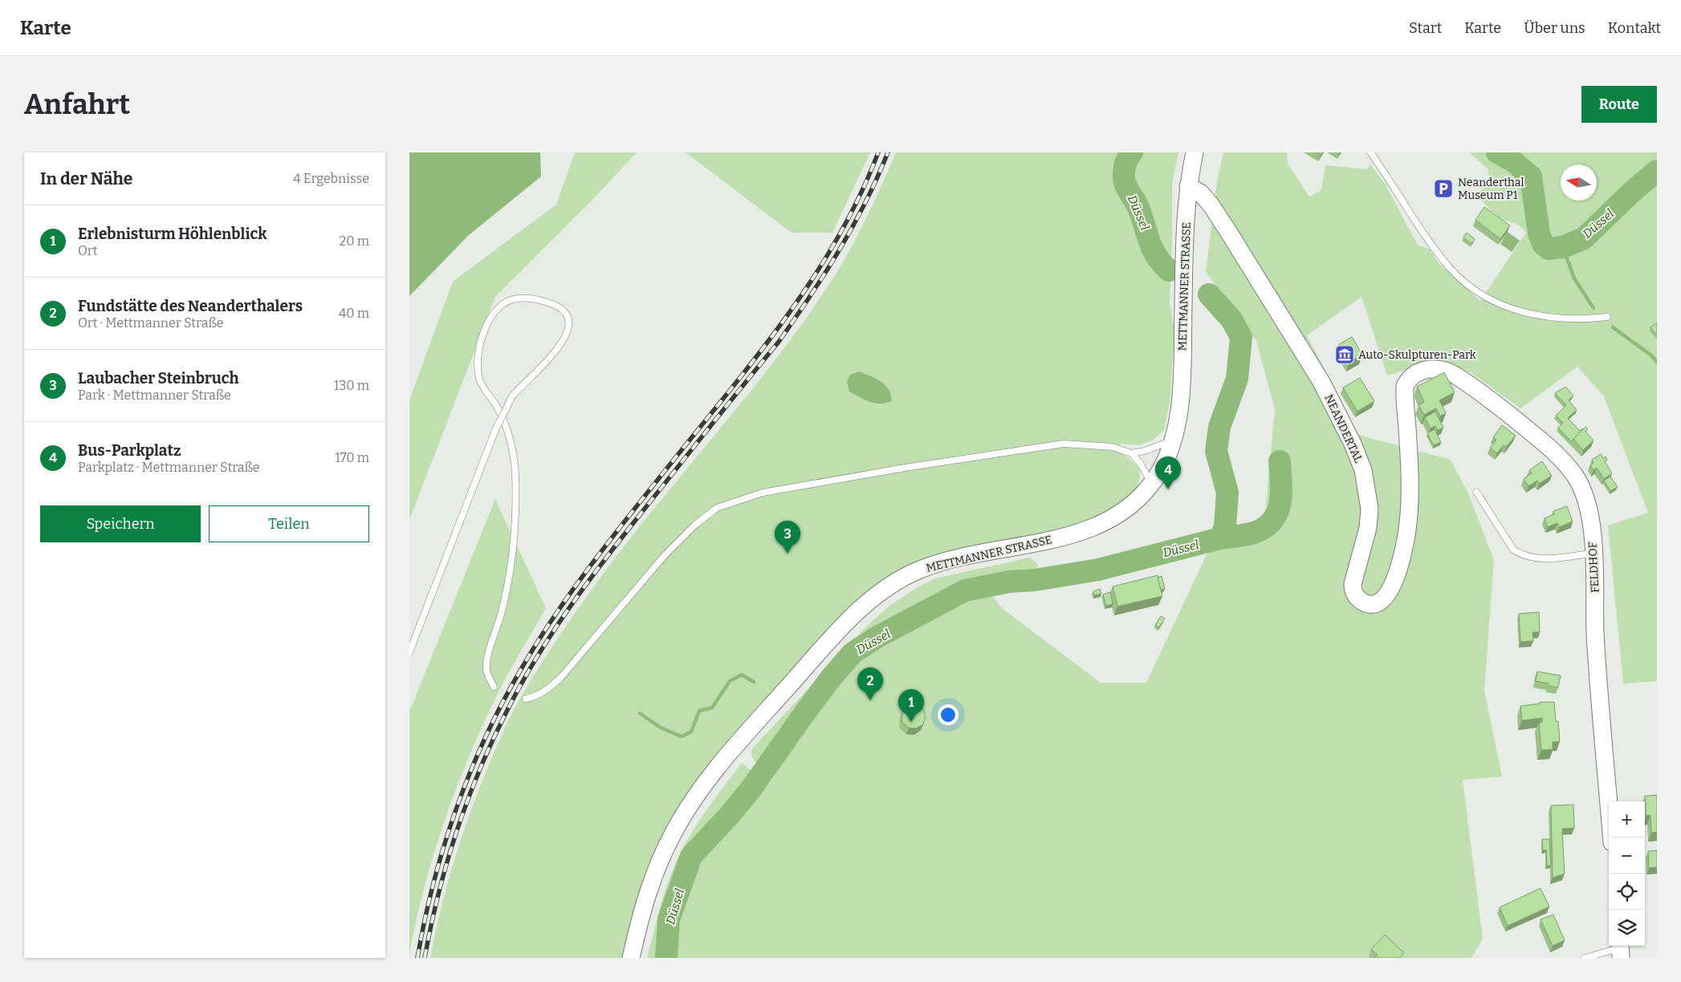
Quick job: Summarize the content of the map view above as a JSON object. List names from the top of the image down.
{
  "streets": {
    "main road": ["METTMANNER STRASSE", "NEANDERTAL", "FELDHOF"]
  },
  "crossings": [
    ["METTMANNER STRASSE", "NEANDERTAL"],
    ["NEANDERTAL", "FELDHOF"]
  ],
  "water": ["Düssel"],
  "places": {
    "parking": ["Neanderthal Museum P1"],
    "museum": ["Auto-Skulpturen-Park"]
  },
  "north": "left",
  "page": {
    "header": "Karte",
    "nav": [
      "Start",
      "Karte",
      "Über uns",
      "Kontakt"
    ],
    "buttons": [
      "Route",
      ["Speichern", "Teilen"]
    ],
    "title": "Anfahrt",
    "heading": ["In der Nähe", "4 Ergebnisse"],
    "list": [
      {
        "mark": "1",
        "name": "Erlebnisturm Höhlenblick",
        "note": "Ort",
        "value": "20 m"
      },
      {
        "mark": "2",
        "name": "Fundstätte des Neanderthalers",
        "note": "Ort · Mettmanner Straße",
        "value": "40 m"
      },
      {
        "mark": "3",
        "name": "Laubacher Steinbruch",
        "note": "Park · Mettmanner Straße",
        "value": "130 m"
      },
      {
        "mark": "4",
        "name": "Bus-Parkplatz",
        "note": "Parkplatz · Mettmanner Straße",
        "value": "170 m"
      }
    ],
    "pins": [
      "4",
      "3",
      "2",
      "1"
    ],
    "map_buttons": ["+", "−"]
  }
}
